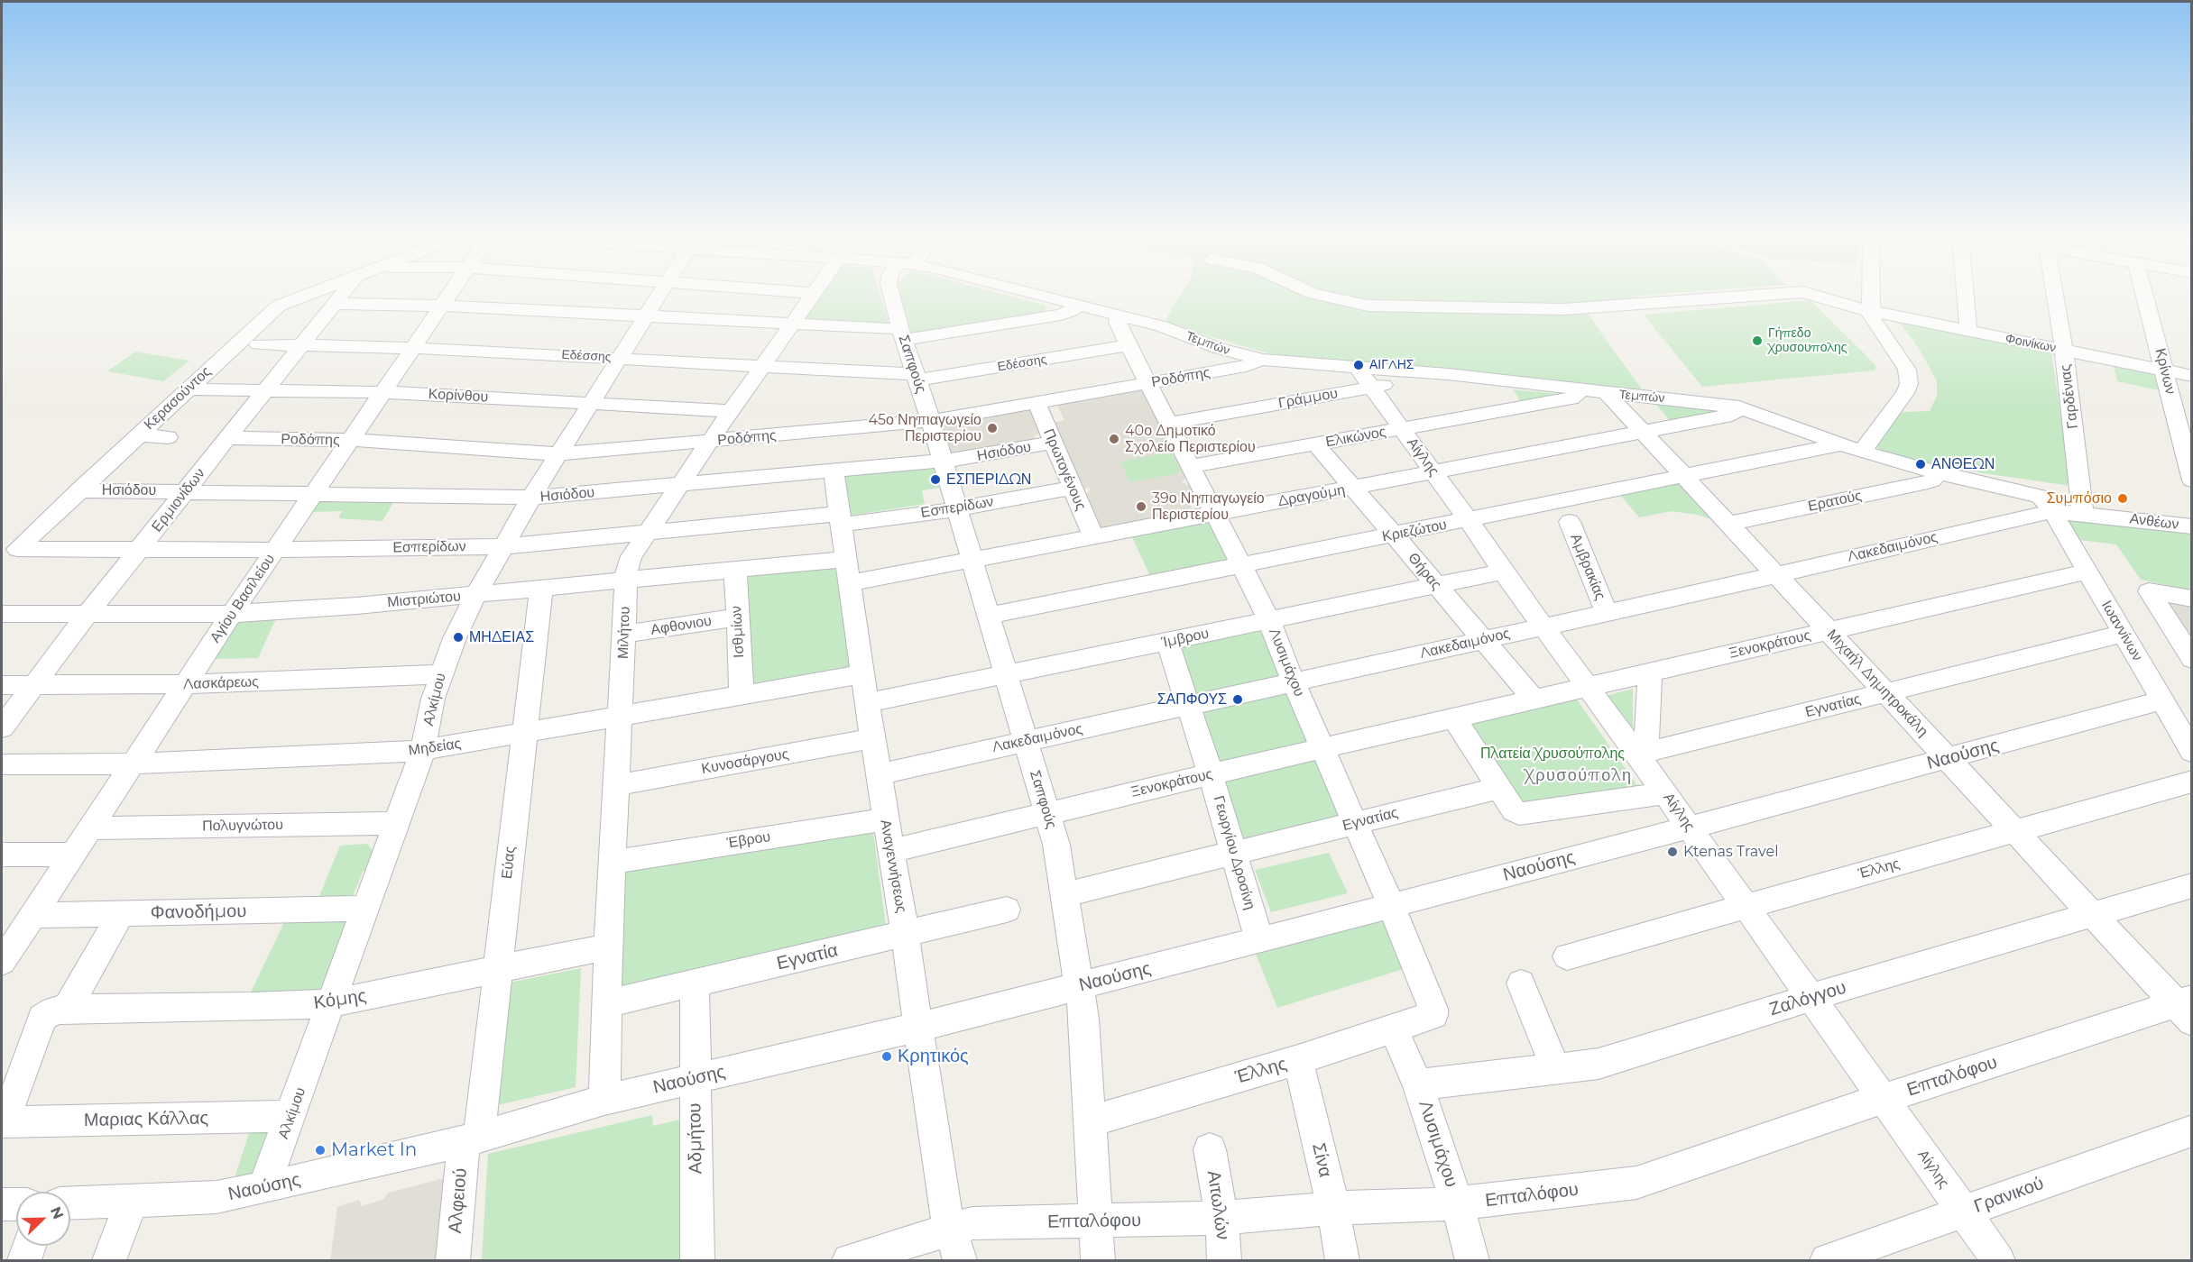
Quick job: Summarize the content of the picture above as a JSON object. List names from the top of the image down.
{
  "streets": {
    "street": [
      "Τεμπών",
      "Φοινίκων",
      "Εδέσσης",
      "Σαπφούς",
      "Κρίνων",
      "Ροδόπης",
      "Κορίνθου",
      "Γαρδένιας",
      "Κερασούντος",
      "Γράμμου",
      "Ελικώνος",
      "Ησιόδου",
      "Αίγλης",
      "Πρωτογένους",
      "Δραγούμη",
      "Ερμιονίδων",
      "Ερατούς",
      "Εσπερίδων",
      "Ανθέων",
      "Κριεζώτου",
      "Λακεδαιμόνος",
      "Αμβρακίας",
      "Θήρας",
      "Αγίου Βασιλείου",
      "Μιστριώτου",
      "Αφθονιου",
      "Ιωαννίνων",
      "Ισθμίων",
      "Μιλήτου",
      "Ίμβρου",
      "Ξενοκράτους",
      "Λυσιμάχου",
      "Λασκάρεως",
      "Μιχαήλ Δημητροκάλη",
      "Αλκίμου",
      "Εγνατίας",
      "Μηδείας",
      "Ναούσης",
      "Κυνοσάργους",
      "Πολυγνώτου",
      "Έβρου",
      "Γεωργίου Δροσίνη",
      "Εύας",
      "Αναγεννήσεως",
      "Έλλης",
      "Φανοδήμου",
      "Εγνατία",
      "Ζαλόγγου",
      "Κόμης",
      "Επταλόφου",
      "Μαριας Κάλλας",
      "Αδμήτου",
      "Σίνα",
      "Γρανικού",
      "Αλφειού",
      "Αιτωλών"
    ]
  },
  "crossings": [
    ["Τεμπών", "Ροδόπης"],
    ["Τεμπών", "Γράμμου"],
    ["Τεμπών", "Ελικώνος"],
    ["Τεμπών", "Αίγλης"],
    ["Τεμπών", "Δραγούμη"],
    ["Τεμπών", "Ερατούς"],
    ["Τεμπών", "Ανθέων"],
    ["Τεμπών", "Κριεζώτου"],
    ["Τεμπών", "Λακεδαιμόνος"],
    ["Τεμπών", "Ιωαννίνων"],
    ["Τεμπών", "Λυσιμάχου"],
    ["Τεμπών", "Μιχαήλ Δημητροκάλη"],
    ["Φοινίκων", "Κρίνων"],
    ["Φοινίκων", "Γαρδένιας"],
    ["Εδέσσης", "Σαπφούς"],
    ["Εδέσσης", "Ερμιονίδων"],
    ["Εδέσσης", "Αγίου Βασιλείου"],
    ["Εδέσσης", "Μιλήτου"],
    ["Εδέσσης", "Λυσιμάχου"],
    ["Εδέσσης", "Αλκίμου"],
    ["Σαπφούς", "Ροδόπης"],
    ["Σαπφούς", "Ησιόδου"],
    ["Σαπφούς", "Δραγούμη"],
    ["Σαπφούς", "Εσπερίδων"],
    ["Σαπφούς", "Κριεζώτου"],
    ["Σαπφούς", "Λακεδαιμόνος"],
    ["Σαπφούς", "Ίμβρου"],
    ["Σαπφούς", "Ξενοκράτους"],
    ["Σαπφούς", "Εγνατίας"],
    ["Σαπφούς", "Ναούσης"],
    ["Σαπφούς", "Έλλης"],
    ["Σαπφούς", "Επταλόφου"],
    ["Ροδόπης", "Πρωτογένους"],
    ["Ροδόπης", "Ερμιονίδων"],
    ["Ροδόπης", "Αγίου Βασιλείου"],
    ["Ροδόπης", "Μιλήτου"],
    ["Ροδόπης", "Λυσιμάχου"],
    ["Ροδόπης", "Αλκίμου"],
    ["Κορίνθου", "Κερασούντος"],
    ["Κορίνθου", "Ερμιονίδων"],
    ["Κορίνθου", "Αγίου Βασιλείου"],
    ["Κορίνθου", "Μιλήτου"],
    ["Κορίνθου", "Αλκίμου"],
    ["Γαρδένιας", "Ανθέων"],
    ["Κερασούντος", "Ησιόδου"],
    ["Κερασούντος", "Εσπερίδων"],
    ["Γράμμου", "Αίγλης"],
    ["Γράμμου", "Λυσιμάχου"],
    ["Ελικώνος", "Αίγλης"],
    ["Ελικώνος", "Θήρας"],
    ["Ελικώνος", "Λυσιμάχου"],
    ["Ησιόδου", "Πρωτογένους"],
    ["Ησιόδου", "Ερμιονίδων"],
    ["Ησιόδου", "Αγίου Βασιλείου"],
    ["Ησιόδου", "Μιλήτου"],
    ["Ησιόδου", "Αλκίμου"],
    ["Ησιόδου", "Αναγεννήσεως"],
    ["Αίγλης", "Δραγούμη"],
    ["Αίγλης", "Κριεζώτου"],
    ["Αίγλης", "Λακεδαιμόνος"],
    ["Αίγλης", "Ίμβρου"],
    ["Αίγλης", "Ξενοκράτους"],
    ["Αίγλης", "Εγνατίας"],
    ["Αίγλης", "Ναούσης"],
    ["Αίγλης", "Έλλης"],
    ["Αίγλης", "Ζαλόγγου"],
    ["Αίγλης", "Επταλόφου"],
    ["Αίγλης", "Γρανικού"],
    ["Πρωτογένους", "Δραγούμη"],
    ["Πρωτογένους", "Εσπερίδων"],
    ["Δραγούμη", "Θήρας"],
    ["Δραγούμη", "Μιστριώτου"],
    ["Δραγούμη", "Λυσιμάχου"],
    ["Δραγούμη", "Μιχαήλ Δημητροκάλη"],
    ["Δραγούμη", "Αναγεννήσεως"],
    ["Ερμιονίδων", "Εσπερίδων"],
    ["Ερμιονίδων", "Μιστριώτου"],
    ["Ερμιονίδων", "Λασκάρεως"],
    ["Ερατούς", "Μιχαήλ Δημητροκάλη"],
    ["Εσπερίδων", "Αγίου Βασιλείου"],
    ["Εσπερίδων", "Μιλήτου"],
    ["Εσπερίδων", "Αλκίμου"],
    ["Εσπερίδων", "Αναγεννήσεως"],
    ["Ανθέων", "Λακεδαιμόνος"],
    ["Ανθέων", "Ιωαννίνων"],
    ["Κριεζώτου", "Θήρας"],
    ["Κριεζώτου", "Λυσιμάχου"],
    ["Κριεζώτου", "Μιχαήλ Δημητροκάλη"],
    ["Λακεδαιμόνος", "Αμβρακίας"],
    ["Λακεδαιμόνος", "Θήρας"],
    ["Λακεδαιμόνος", "Ιωαννίνων"],
    ["Λακεδαιμόνος", "Λυσιμάχου"],
    ["Λακεδαιμόνος", "Μιχαήλ Δημητροκάλη"],
    ["Λακεδαιμόνος", "Γεωργίου Δροσίνη"],
    ["Λακεδαιμόνος", "Αναγεννήσεως"],
    ["Θήρας", "Ίμβρου"],
    ["Θήρας", "Ξενοκράτους"],
    ["Αγίου Βασιλείου", "Μιστριώτου"],
    ["Αγίου Βασιλείου", "Λασκάρεως"],
    ["Αγίου Βασιλείου", "Μηδείας"],
    ["Αγίου Βασιλείου", "Πολυγνώτου"],
    ["Αγίου Βασιλείου", "Φανοδήμου"],
    ["Μιστριώτου", "Ισθμίων"],
    ["Μιστριώτου", "Μιλήτου"],
    ["Μιστριώτου", "Αλκίμου"],
    ["Μιστριώτου", "Εύας"],
    ["Μιστριώτου", "Αναγεννήσεως"],
    ["Αφθονιου", "Ισθμίων"],
    ["Αφθονιου", "Μιλήτου"],
    ["Ιωαννίνων", "Ξενοκράτους"],
    ["Ιωαννίνων", "Εγνατίας"],
    ["Ιωαννίνων", "Ναούσης"],
    ["Ισθμίων", "Μηδείας"],
    ["Μιλήτου", "Μηδείας"],
    ["Μιλήτου", "Ναούσης"],
    ["Μιλήτου", "Κυνοσάργους"],
    ["Μιλήτου", "Έβρου"],
    ["Μιλήτου", "Εγνατία"],
    ["Μιλήτου", "Κόμης"],
    ["Ίμβρου", "Λυσιμάχου"],
    ["Ίμβρου", "Γεωργίου Δροσίνη"],
    ["Ίμβρου", "Αναγεννήσεως"],
    ["Ξενοκράτους", "Λυσιμάχου"],
    ["Ξενοκράτους", "Μιχαήλ Δημητροκάλη"],
    ["Ξενοκράτους", "Γεωργίου Δροσίνη"],
    ["Ξενοκράτους", "Αναγεννήσεως"],
    ["Λυσιμάχου", "Εγνατίας"],
    ["Λυσιμάχου", "Ναούσης"],
    ["Λυσιμάχου", "Έλλης"],
    ["Λυσιμάχου", "Ζαλόγγου"],
    ["Λυσιμάχου", "Επταλόφου"],
    ["Λασκάρεως", "Αλκίμου"],
    ["Μιχαήλ Δημητροκάλη", "Εγνατίας"],
    ["Μιχαήλ Δημητροκάλη", "Ναούσης"],
    ["Μιχαήλ Δημητροκάλη", "Έλλης"],
    ["Μιχαήλ Δημητροκάλη", "Ζαλόγγου"],
    ["Μιχαήλ Δημητροκάλη", "Επταλόφου"],
    ["Αλκίμου", "Μηδείας"],
    ["Αλκίμου", "Ναούσης"],
    ["Αλκίμου", "Πολυγνώτου"],
    ["Αλκίμου", "Φανοδήμου"],
    ["Αλκίμου", "Κόμης"],
    ["Αλκίμου", "Μαριας Κάλλας"],
    ["Εγνατίας", "Γεωργίου Δροσίνη"],
    ["Μηδείας", "Εύας"],
    ["Μηδείας", "Αναγεννήσεως"],
    ["Ναούσης", "Γεωργίου Δροσίνη"],
    ["Ναούσης", "Εύας"],
    ["Ναούσης", "Αναγεννήσεως"],
    ["Ναούσης", "Αδμήτου"],
    ["Ναούσης", "Αλφειού"],
    ["Κυνοσάργους", "Αναγεννήσεως"],
    ["Έβρου", "Αναγεννήσεως"],
    ["Εύας", "Κόμης"],
    ["Εύας", "Αλφειού"],
    ["Αναγεννήσεως", "Εγνατία"],
    ["Αναγεννήσεως", "Επταλόφου"],
    ["Έλλης", "Σίνα"],
    ["Εγνατία", "Αδμήτου"],
    ["Επταλόφου", "Σίνα"],
    ["Επταλόφου", "Αιτωλών"]
  ],
  "districts": ["Χρυσούπολη"],
  "parks": ["Πλατεία Χρυσούπολης"],
  "places": [
    "Γήπεδο Χρυσουπολης",
    "ΑΙΓΛΗΣ",
    "45ο Νηπιαγωγείο Περιστερίου",
    "40ο Δημοτικό Σχολείο Περιστερίου",
    "ΑΝΘΕΩΝ",
    "ΕΣΠΕΡΙΔΩΝ",
    "Συμπόσιο",
    "39ο Νηπιαγωγείο Περιστερίου",
    "ΜΗΔΕΙΑΣ",
    "ΣΑΠΦΟΥΣ",
    "Ktenas Travel",
    "Κρητικός",
    "Market In"
  ],
  "north": "top right"
}
